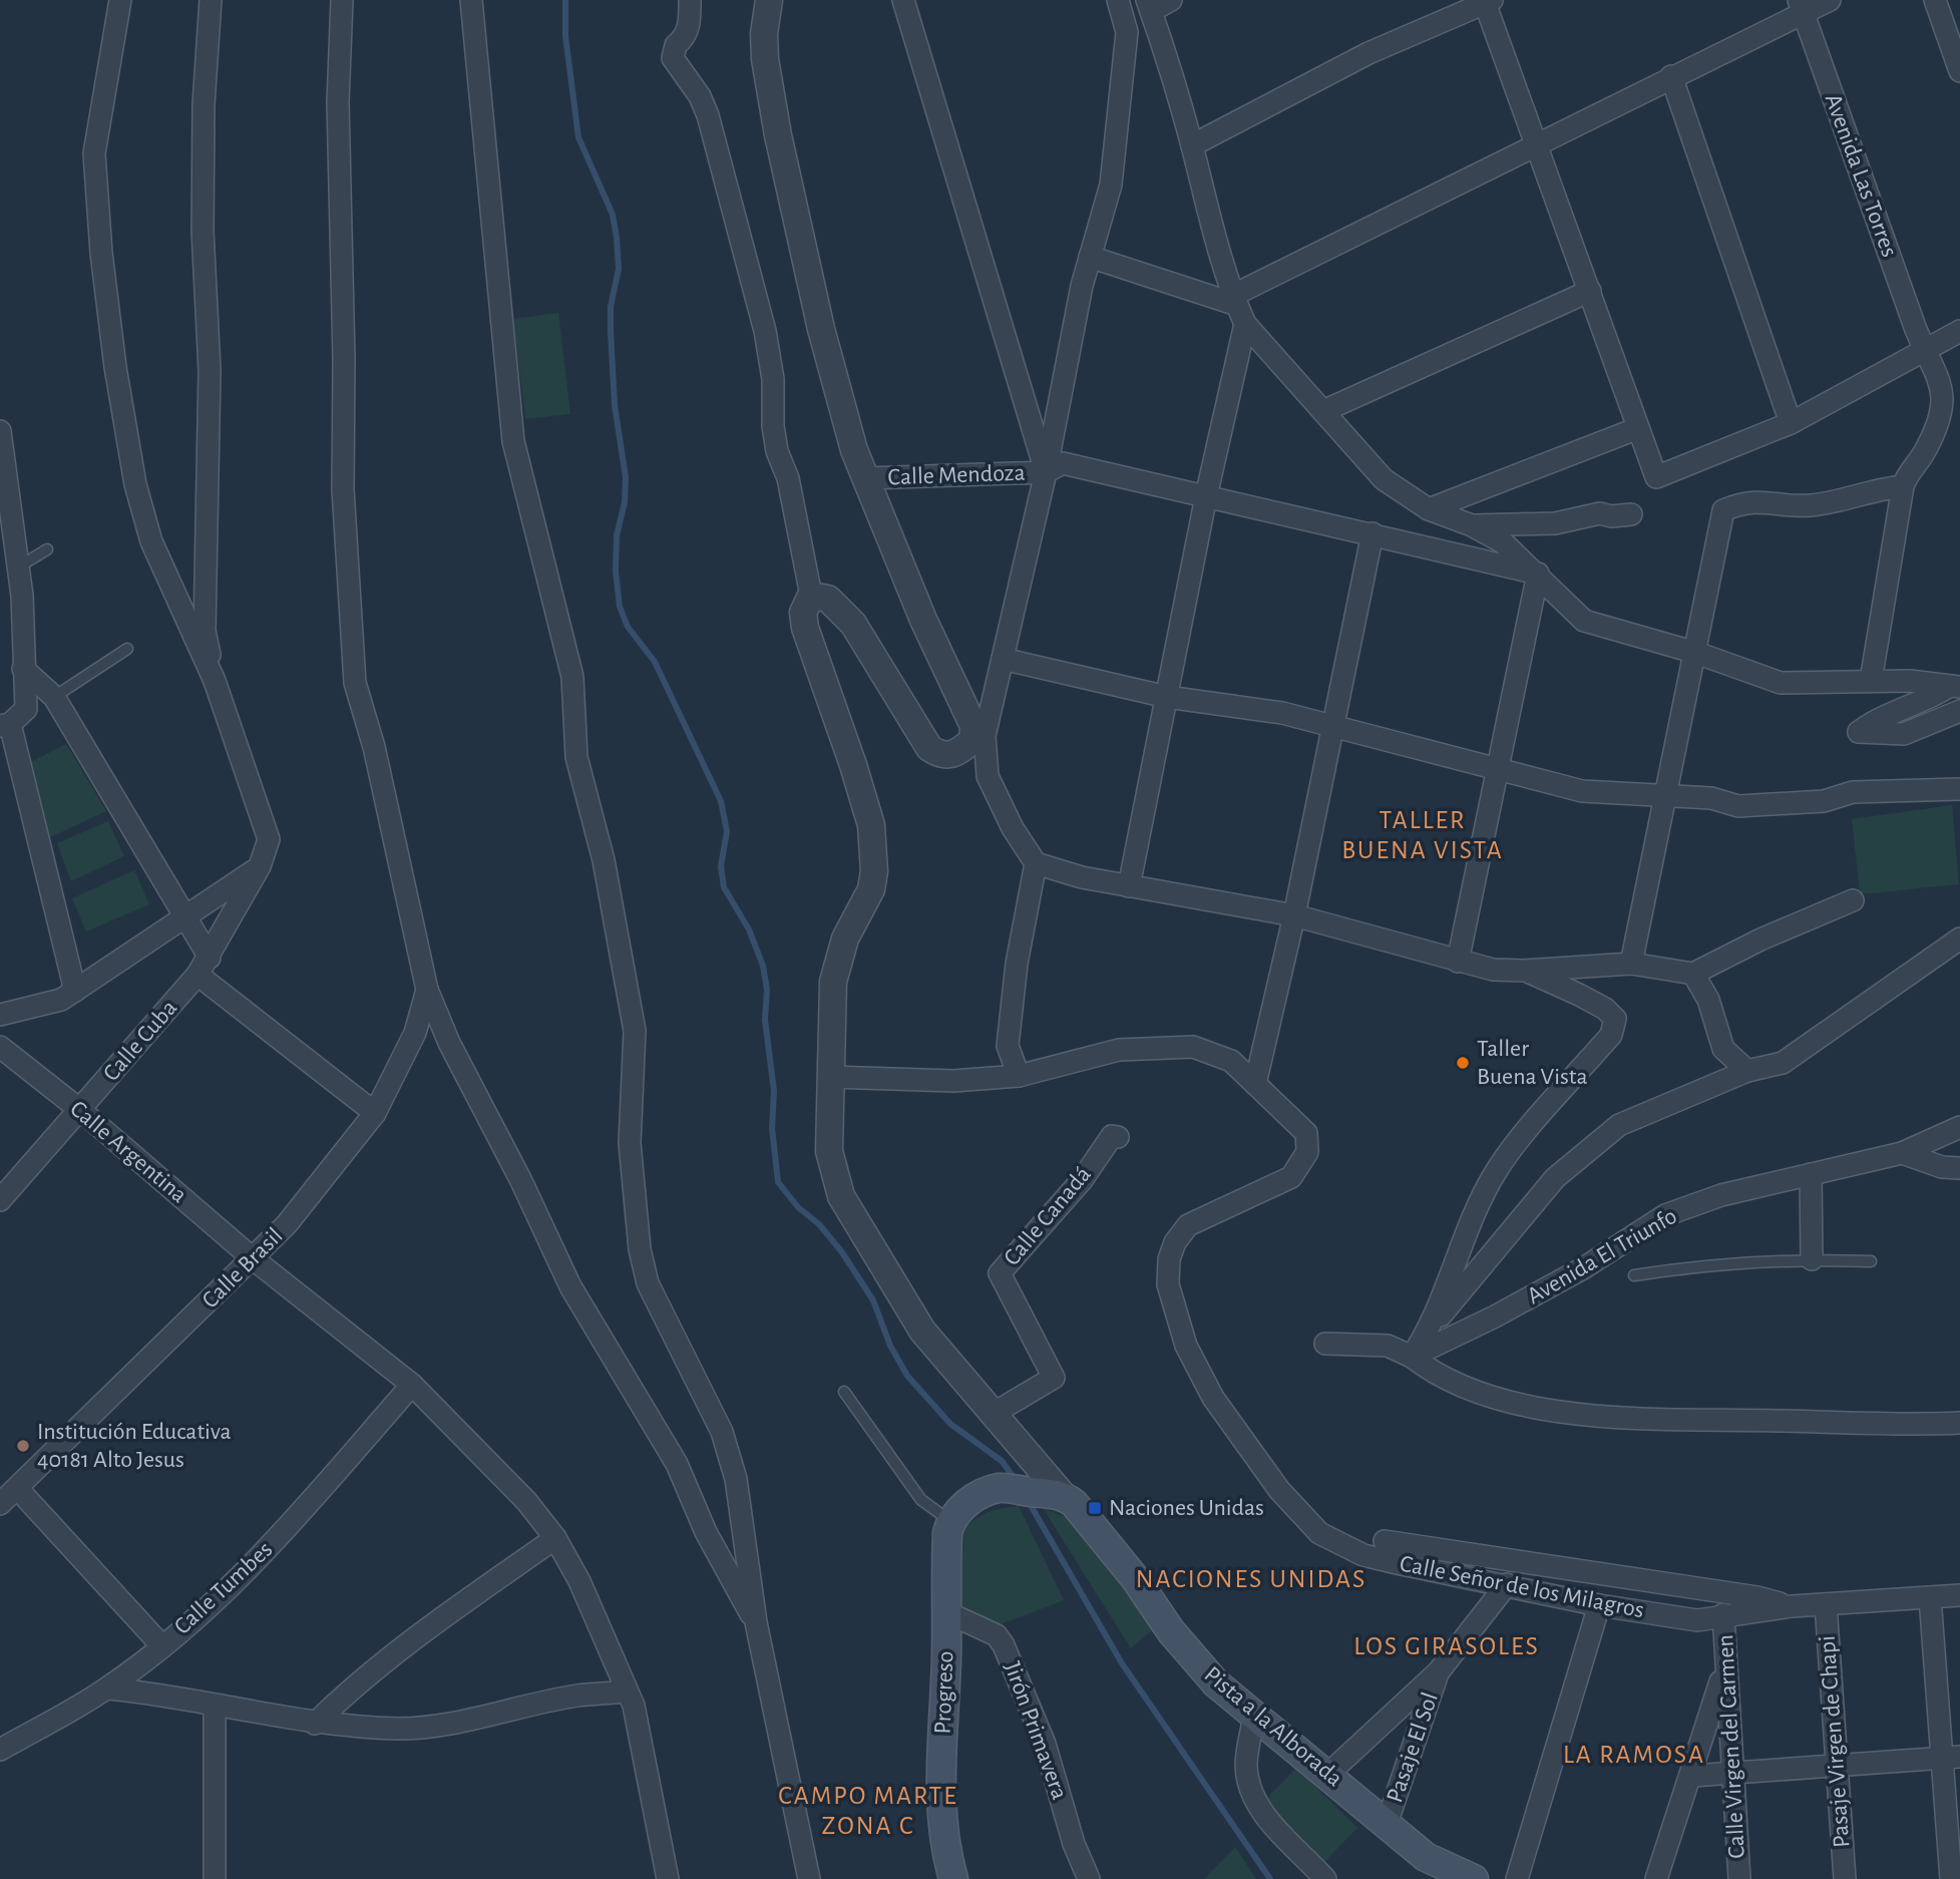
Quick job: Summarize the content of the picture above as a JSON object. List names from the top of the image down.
{
  "streets": {
    "main road": ["Progreso", "Pista a la Alborada"],
    "street": [
      "Avenida Las Torres",
      "Calle Mendoza",
      "Calle Cuba",
      "Calle Argentina",
      "Calle Canadá",
      "Avenida El Triunfo",
      "Calle Brasil",
      "Calle Señor de los Milagros",
      "Calle Tumbes",
      "Jirón Primavera",
      "Pasaje Virgen de Chapi",
      "Calle Virgen del Carmen",
      "Pasaje El Sol"
    ]
  },
  "crossings": [
    ["Calle Cuba", "Calle Argentina"],
    ["Calle Argentina", "Calle Brasil"],
    ["Calle Argentina", "Calle Tumbes"],
    ["Calle Señor de los Milagros", "Pasaje Virgen de Chapi"],
    ["Calle Señor de los Milagros", "Calle Virgen del Carmen"],
    ["Calle Señor de los Milagros", "Pasaje El Sol"],
    ["Progreso", "Jirón Primavera"],
    ["Pista a la Alborada", "Pasaje El Sol"]
  ],
  "districts": [
    "TALLER BUENA VISTA",
    "NACIONES UNIDAS",
    "LOS GIRASOLES",
    "LA RAMOSA",
    "CAMPO MARTE ZONA C"
  ],
  "places": {
    "other": ["Taller Buena Vista", "Institución Educativa 40181 Alto Jesus"],
    "transit": ["Naciones Unidas"]
  }
}
